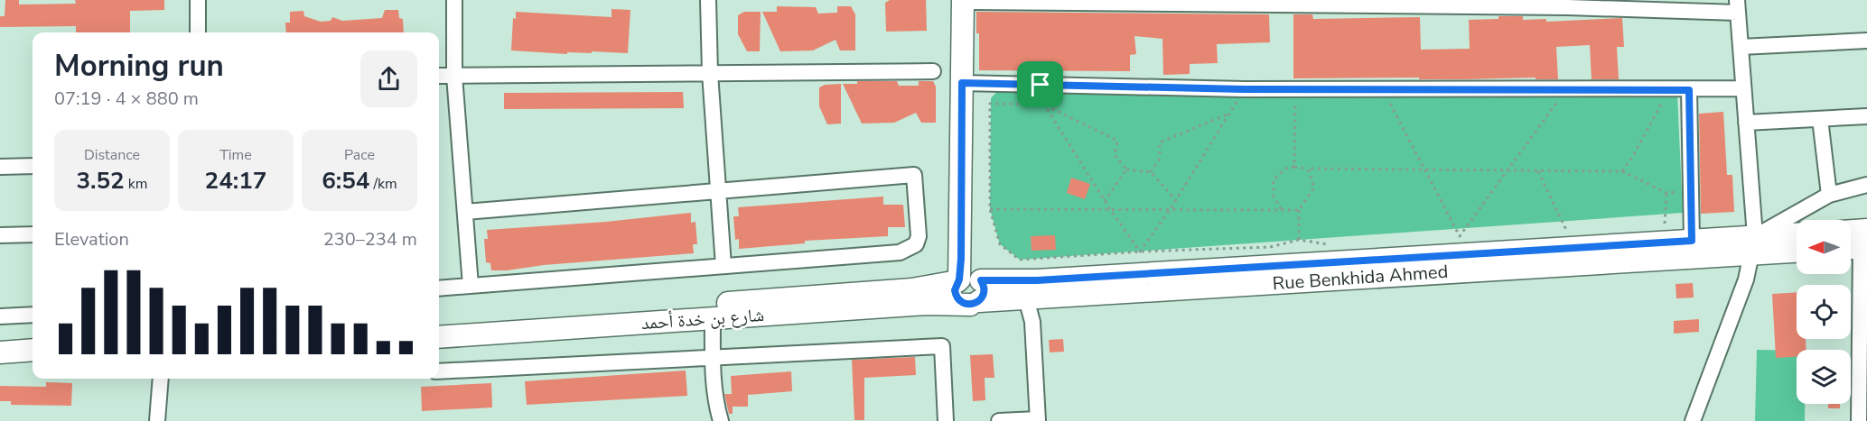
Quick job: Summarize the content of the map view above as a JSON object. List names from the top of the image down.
{
  "streets": {
    "main road": ["Rue Benkhida Ahmed", "شارع بن خدة أحمد"]
  },
  "crossings": [
    ["Rue Benkhida Ahmed", "شارع بن خدة أحمد"]
  ],
  "north": "left",
  "page": {
    "heading": ["Morning run", "07:19 · 4 × 880 m"],
    "stats": [
      ["Distance", "3.52 km"],
      ["Time", "24:17"],
      ["Pace", "6:54 /km"]
    ],
    "chart": ["Elevation", "230–234 m"]
  }
}
